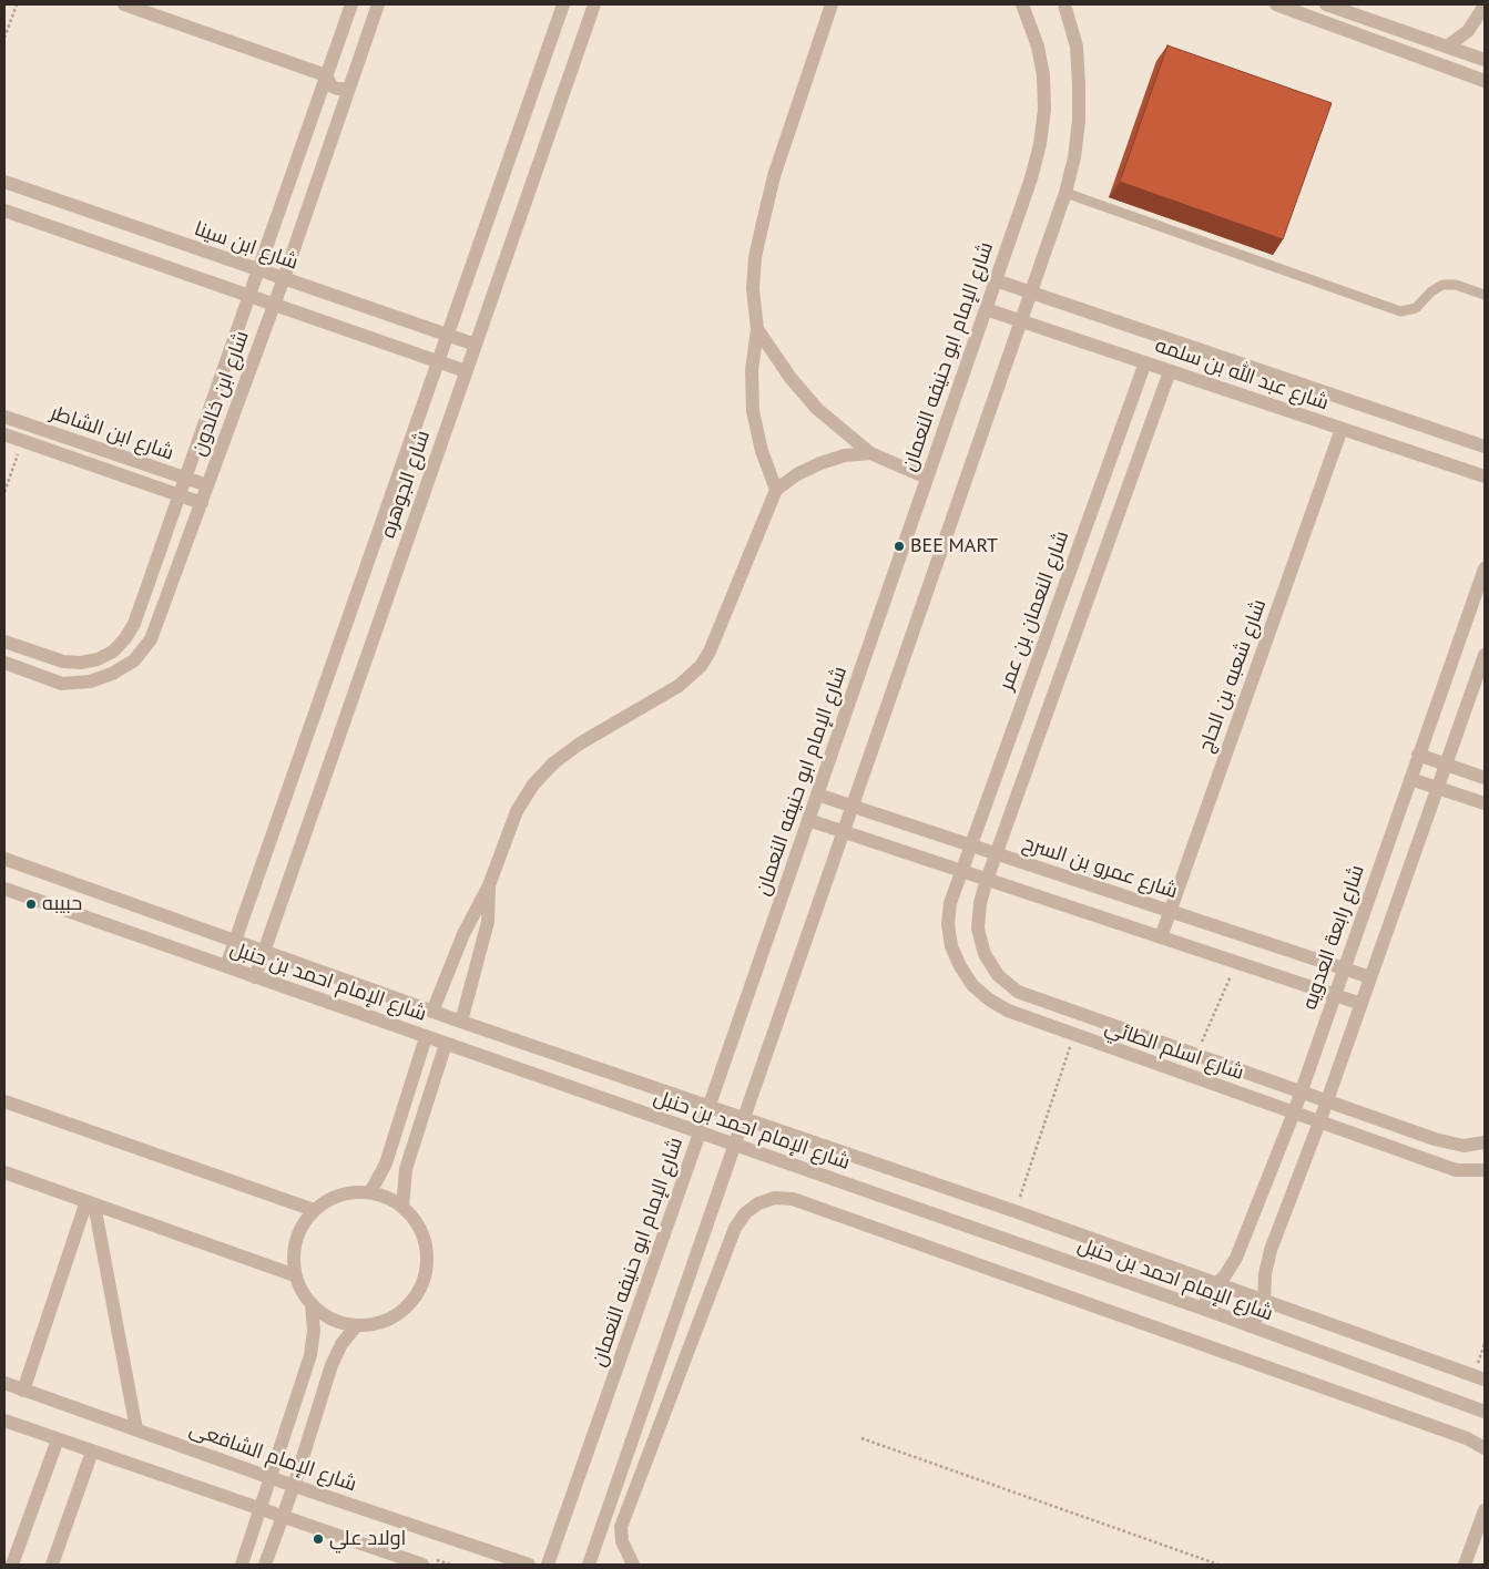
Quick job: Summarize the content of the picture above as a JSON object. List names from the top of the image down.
{
  "streets": {
    "street": [
      "شارع ابن سينا",
      "شارع الإمام ابو حنيفه النعمان",
      "شارع عبد الله بن سلمه",
      "شارع ابن خالدون",
      "شارع ابن الشاطر",
      "شارع الجوهره",
      "شارع النعمان بن عمر",
      "شارع شعبه بن الحاج",
      "شارع عمرو بن السرح",
      "شارع رابعة العدويه",
      "شارع الإمام احمد بن حنبل",
      "شارع اسلم الطائي",
      "شارع الإمام الشافعى"
    ]
  },
  "crossings": [
    ["شارع ابن سينا", "شارع ابن خالدون"],
    ["شارع ابن سينا", "شارع الجوهره"],
    ["شارع الإمام ابو حنيفه النعمان", "شارع عبد الله بن سلمه"],
    ["شارع الإمام ابو حنيفه النعمان", "شارع عمرو بن السرح"],
    ["شارع الإمام ابو حنيفه النعمان", "شارع الإمام احمد بن حنبل"],
    ["شارع عبد الله بن سلمه", "شارع النعمان بن عمر"],
    ["شارع عبد الله بن سلمه", "شارع شعبه بن الحاج"],
    ["شارع ابن خالدون", "شارع ابن الشاطر"],
    ["شارع الجوهره", "شارع الإمام احمد بن حنبل"],
    ["شارع النعمان بن عمر", "شارع عمرو بن السرح"],
    ["شارع النعمان بن عمر", "شارع اسلم الطائي"],
    ["شارع شعبه بن الحاج", "شارع عمرو بن السرح"],
    ["شارع عمرو بن السرح", "شارع رابعة العدويه"],
    ["شارع رابعة العدويه", "شارع الإمام احمد بن حنبل"],
    ["شارع رابعة العدويه", "شارع اسلم الطائي"]
  ],
  "places": ["BEE MART", "حبيبه", "اولاد علي"]
}
